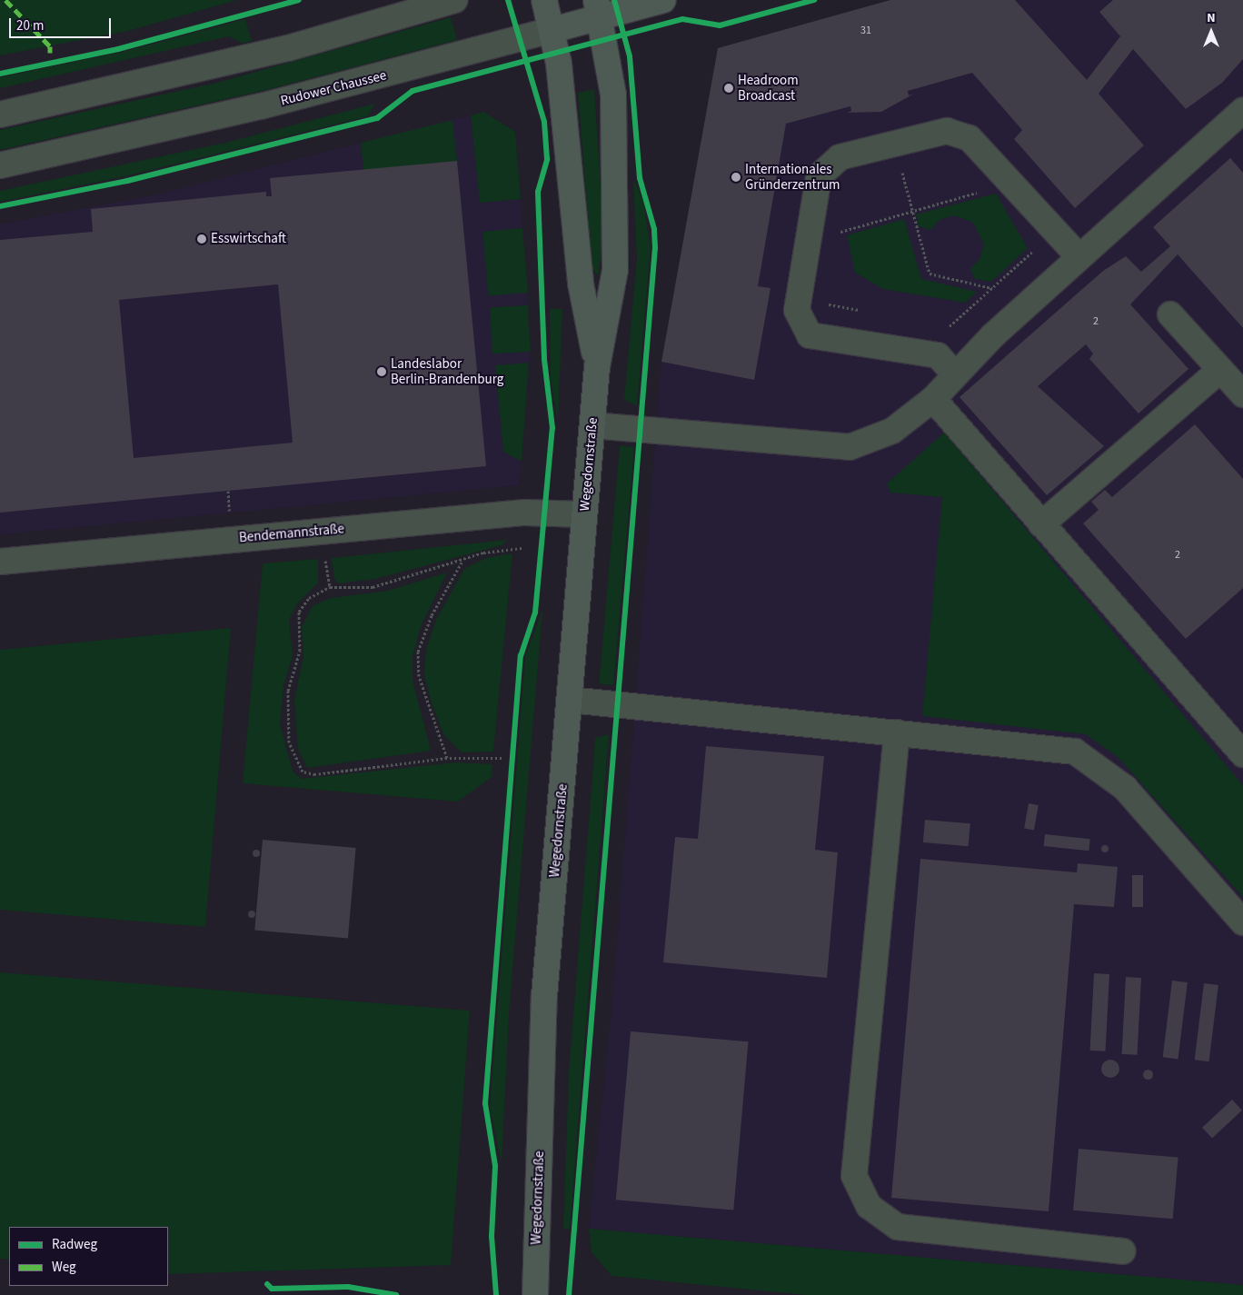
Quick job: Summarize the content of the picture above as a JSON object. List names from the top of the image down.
{
  "streets": {
    "main road": ["Rudower Chaussee", "Wegedornstraße"],
    "street": ["Bendemannstraße"]
  },
  "crossings": [
    ["Rudower Chaussee", "Wegedornstraße"],
    ["Wegedornstraße", "Bendemannstraße"]
  ],
  "places": [
    "Headroom Broadcast",
    "Internationales Gründerzentrum",
    "Esswirtschaft",
    "Landeslabor Berlin-Brandenburg"
  ],
  "house_numbers": ["31", "2", "2"],
  "legend": ["Radweg", "Weg"],
  "scale_bar": "20 m",
  "north": "top"
}
